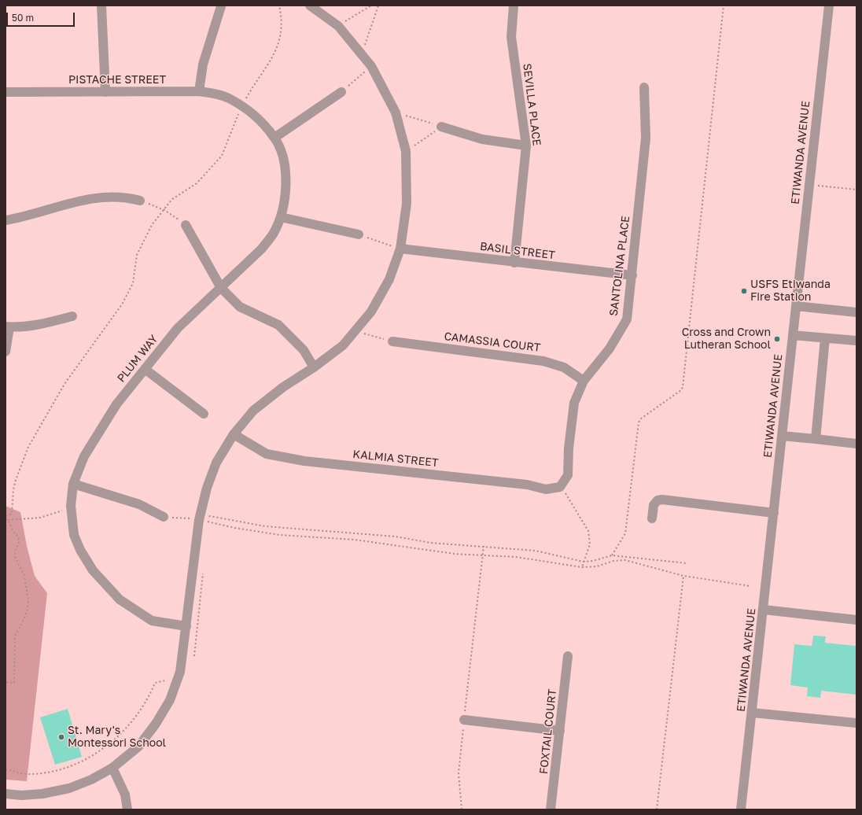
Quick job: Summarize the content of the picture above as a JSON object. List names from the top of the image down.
{
  "streets": {
    "street": [
      "PISTACHE STREET",
      "SEVILLA PLACE",
      "ETIWANDA AVENUE",
      "BASIL STREET",
      "SANTOLINA PLACE",
      "CAMASSIA COURT",
      "PLUM WAY",
      "KALMIA STREET",
      "FOXTAIL COURT"
    ]
  },
  "crossings": [
    ["PISTACHE STREET", "PLUM WAY"],
    ["SEVILLA PLACE", "BASIL STREET"],
    ["BASIL STREET", "SANTOLINA PLACE"],
    ["SANTOLINA PLACE", "CAMASSIA COURT"],
    ["SANTOLINA PLACE", "KALMIA STREET"]
  ],
  "places": ["USFS Etiwanda Fire Station", "Cross and Crown Lutheran School", "St. Mary's Montessori School"],
  "scale_bar": "50 m"
}
